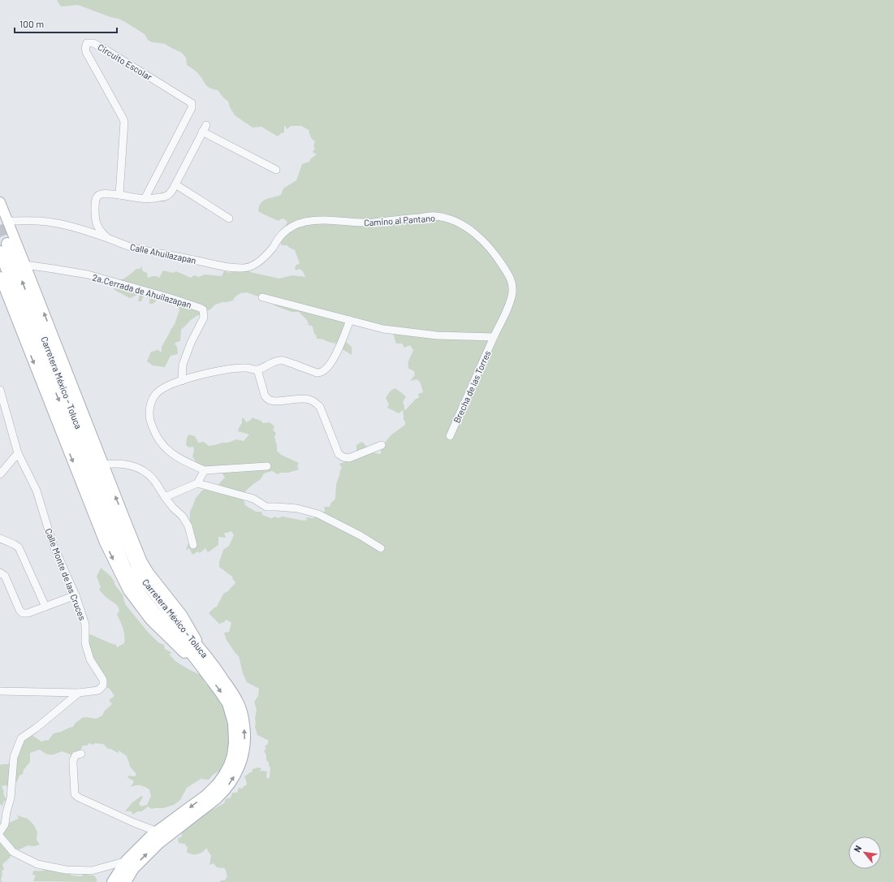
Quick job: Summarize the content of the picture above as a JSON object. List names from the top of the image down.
{
  "streets": {
    "main road": ["Carretera México - Toluca"],
    "street": [
      "Circuito Escolar",
      "Camino al Pantano",
      "Calle Ahuilazapan",
      "2a.Cerrada de Ahuilazapan",
      "Brecha de las Torres",
      "Calle Monte de las Cruces"
    ]
  },
  "crossings": [
    ["Camino al Pantano", "Calle Ahuilazapan"],
    ["Camino al Pantano", "Brecha de las Torres"]
  ],
  "scale_bar": "100 m",
  "north": "top left"
}
